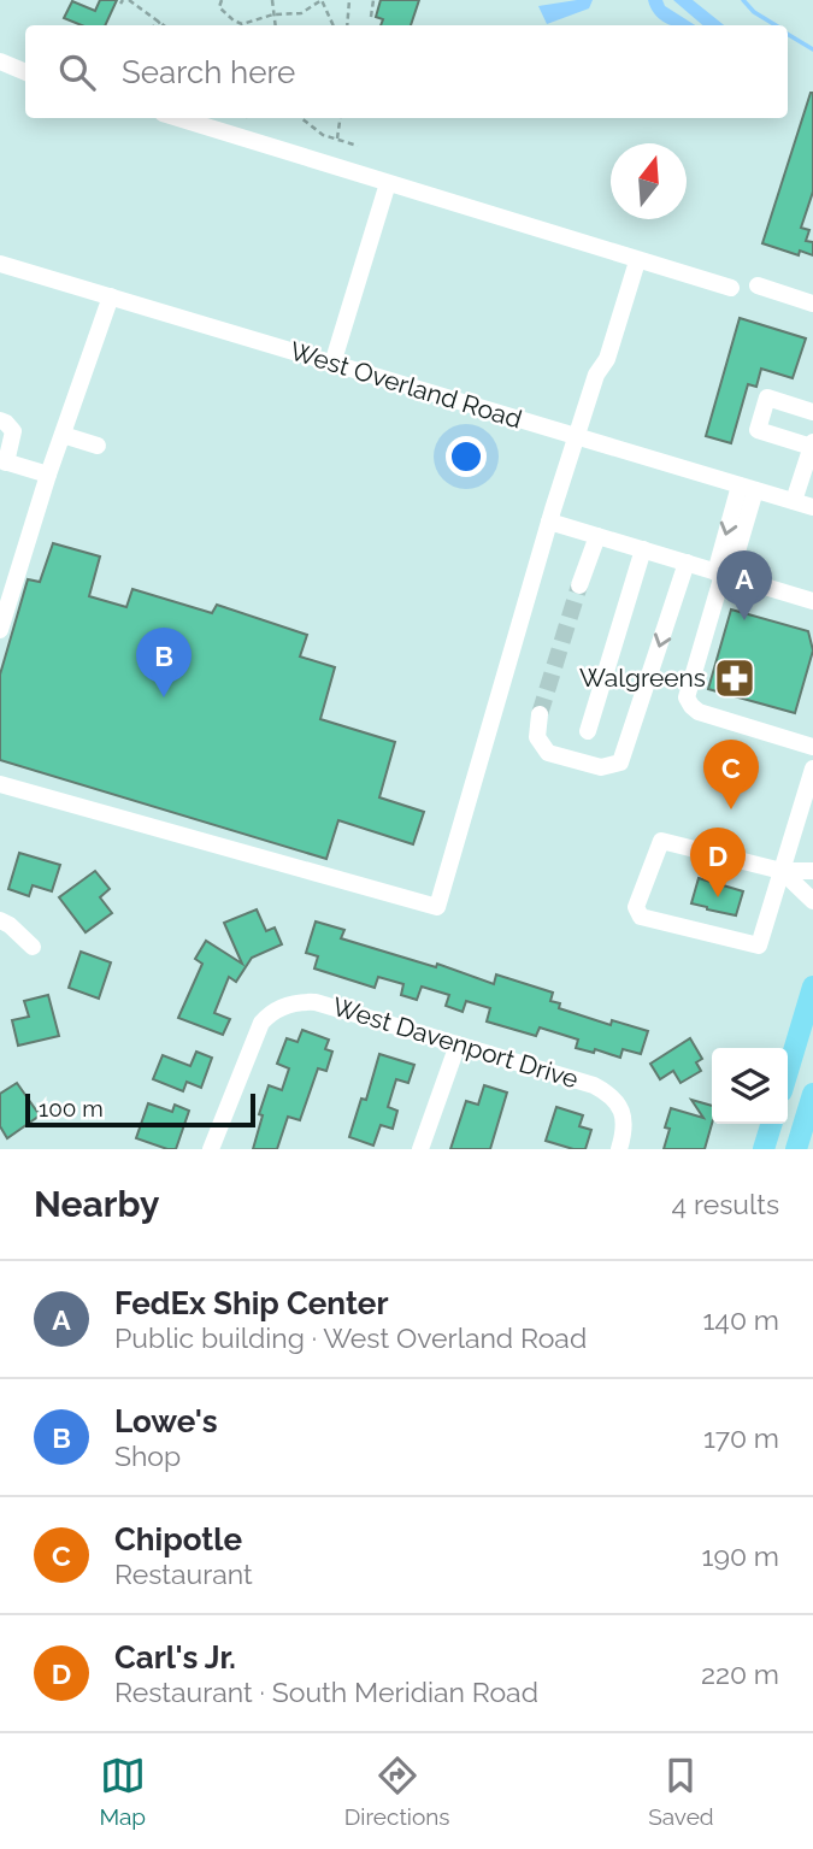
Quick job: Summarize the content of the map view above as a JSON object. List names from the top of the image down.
{
  "streets": {
    "street": ["West Overland Road", "West Davenport Drive"]
  },
  "places": {
    "pharmacy": ["Walgreens"]
  },
  "scale_bar": "100 m",
  "north": "top",
  "page": {
    "search": "Search here",
    "pins": [
      "A",
      "B",
      "C",
      "D"
    ],
    "scale": "100 m",
    "heading": ["Nearby", "4 results"],
    "list": [
      {
        "mark": "A",
        "name": "FedEx Ship Center",
        "note": "Public building · West Overland Road",
        "value": "140 m"
      },
      {
        "mark": "B",
        "name": "Lowe's",
        "note": "Shop",
        "value": "170 m"
      },
      {
        "mark": "C",
        "name": "Chipotle",
        "note": "Restaurant",
        "value": "190 m"
      },
      {
        "mark": "D",
        "name": "Carl's Jr.",
        "note": "Restaurant · South Meridian Road",
        "value": "220 m"
      }
    ],
    "nav": ["Map", "Directions", "Saved"]
  }
}
